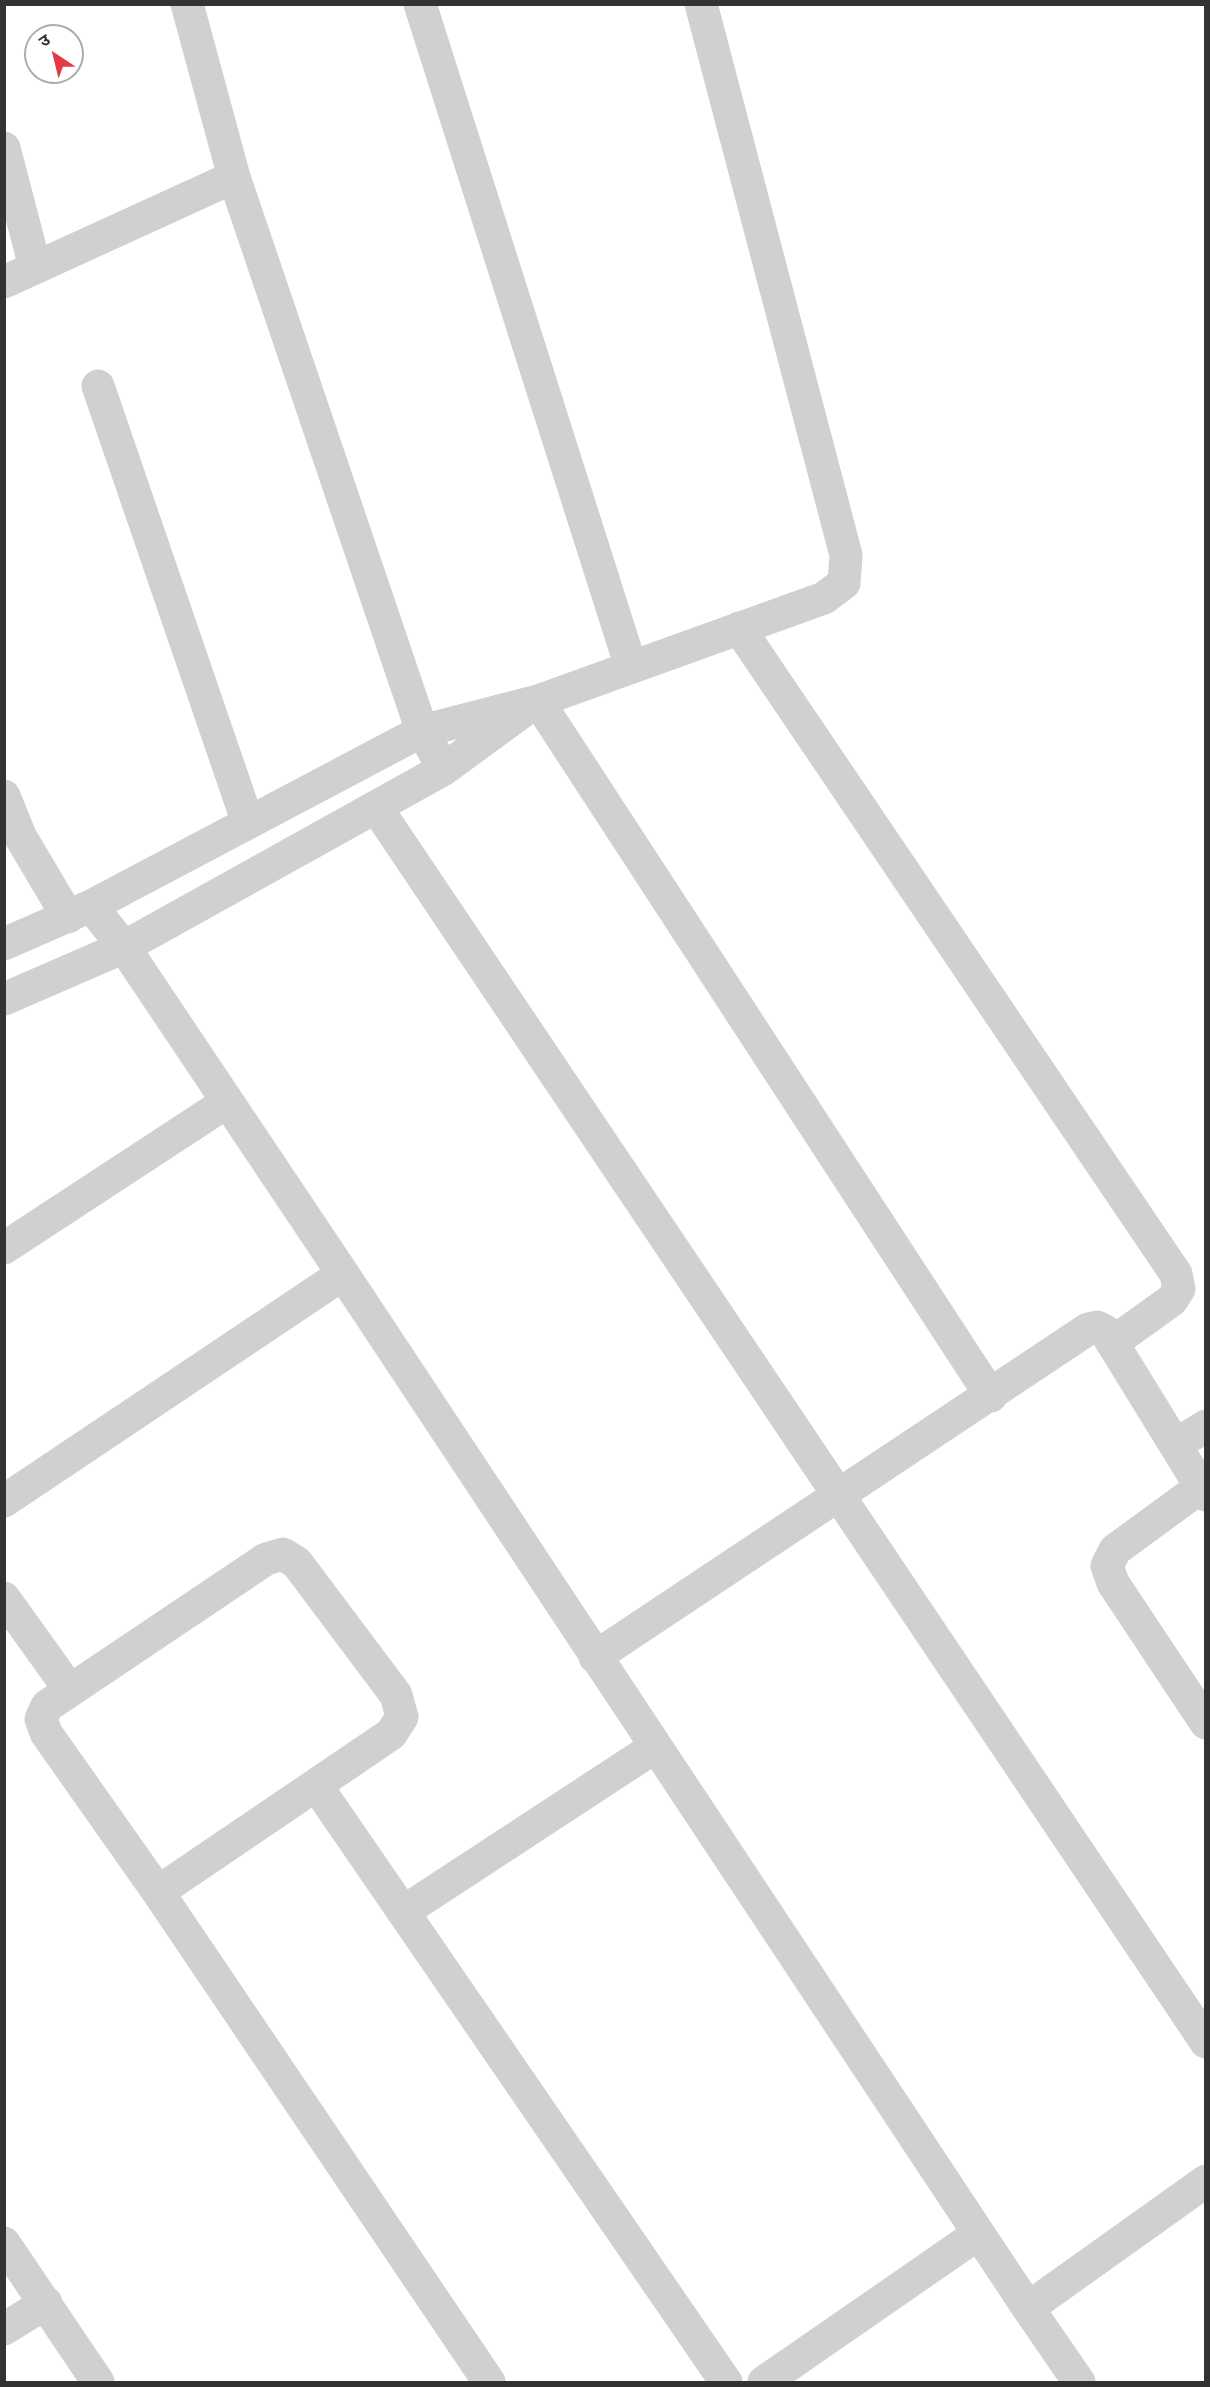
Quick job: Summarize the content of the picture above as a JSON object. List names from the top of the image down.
{
  "north": "top left"
}
